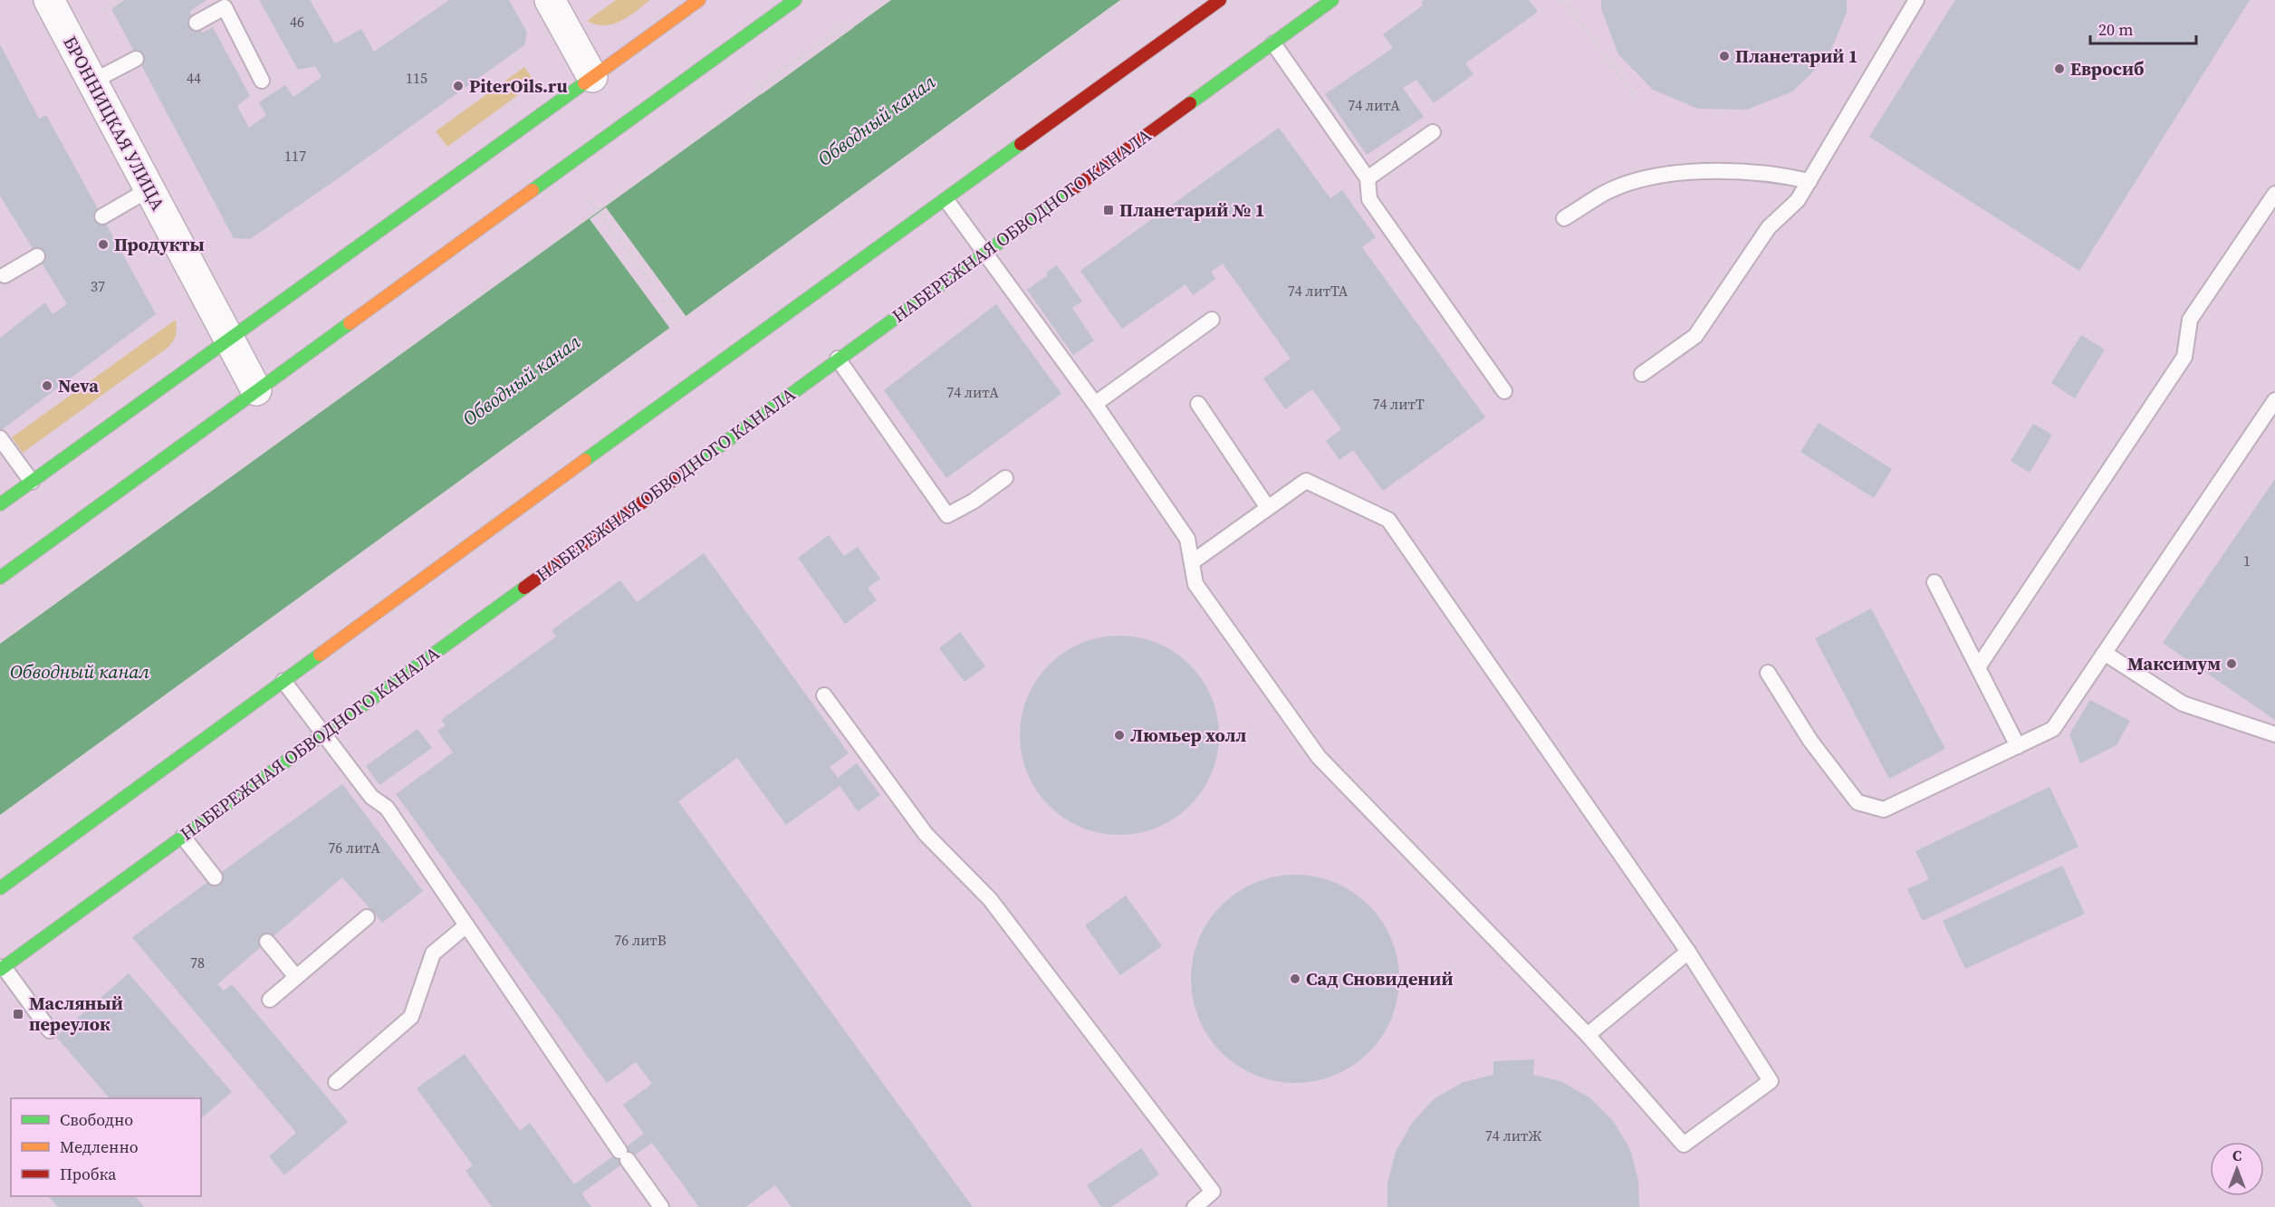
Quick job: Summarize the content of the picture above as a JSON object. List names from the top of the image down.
{
  "streets": {
    "main road": ["НАБЕРЕЖНАЯ ОБВОДНОГО КАНАЛА"],
    "street": ["БРОННИЦКАЯ УЛИЦА"]
  },
  "water": ["Обводный канал"],
  "places": {
    "other": [
      "Планетарий 1",
      "Евросиб",
      "PiterOils.ru",
      "Продукты",
      "Neva",
      "Максимум",
      "Люмьер холл",
      "Сад Сновидений"
    ],
    "transit": ["Планетарий № 1", "Масляный переулок"]
  },
  "house_numbers": [
    "46",
    "44",
    "115",
    "74 литА",
    "117",
    "37",
    "74 литТА",
    "74 литА",
    "74 литТ",
    "1",
    "76 литА",
    "76 литВ",
    "78",
    "74 литЖ"
  ],
  "legend": ["Свободно", "Медленно", "Пробка"],
  "scale_bar": "20 m",
  "north": "top"
}
